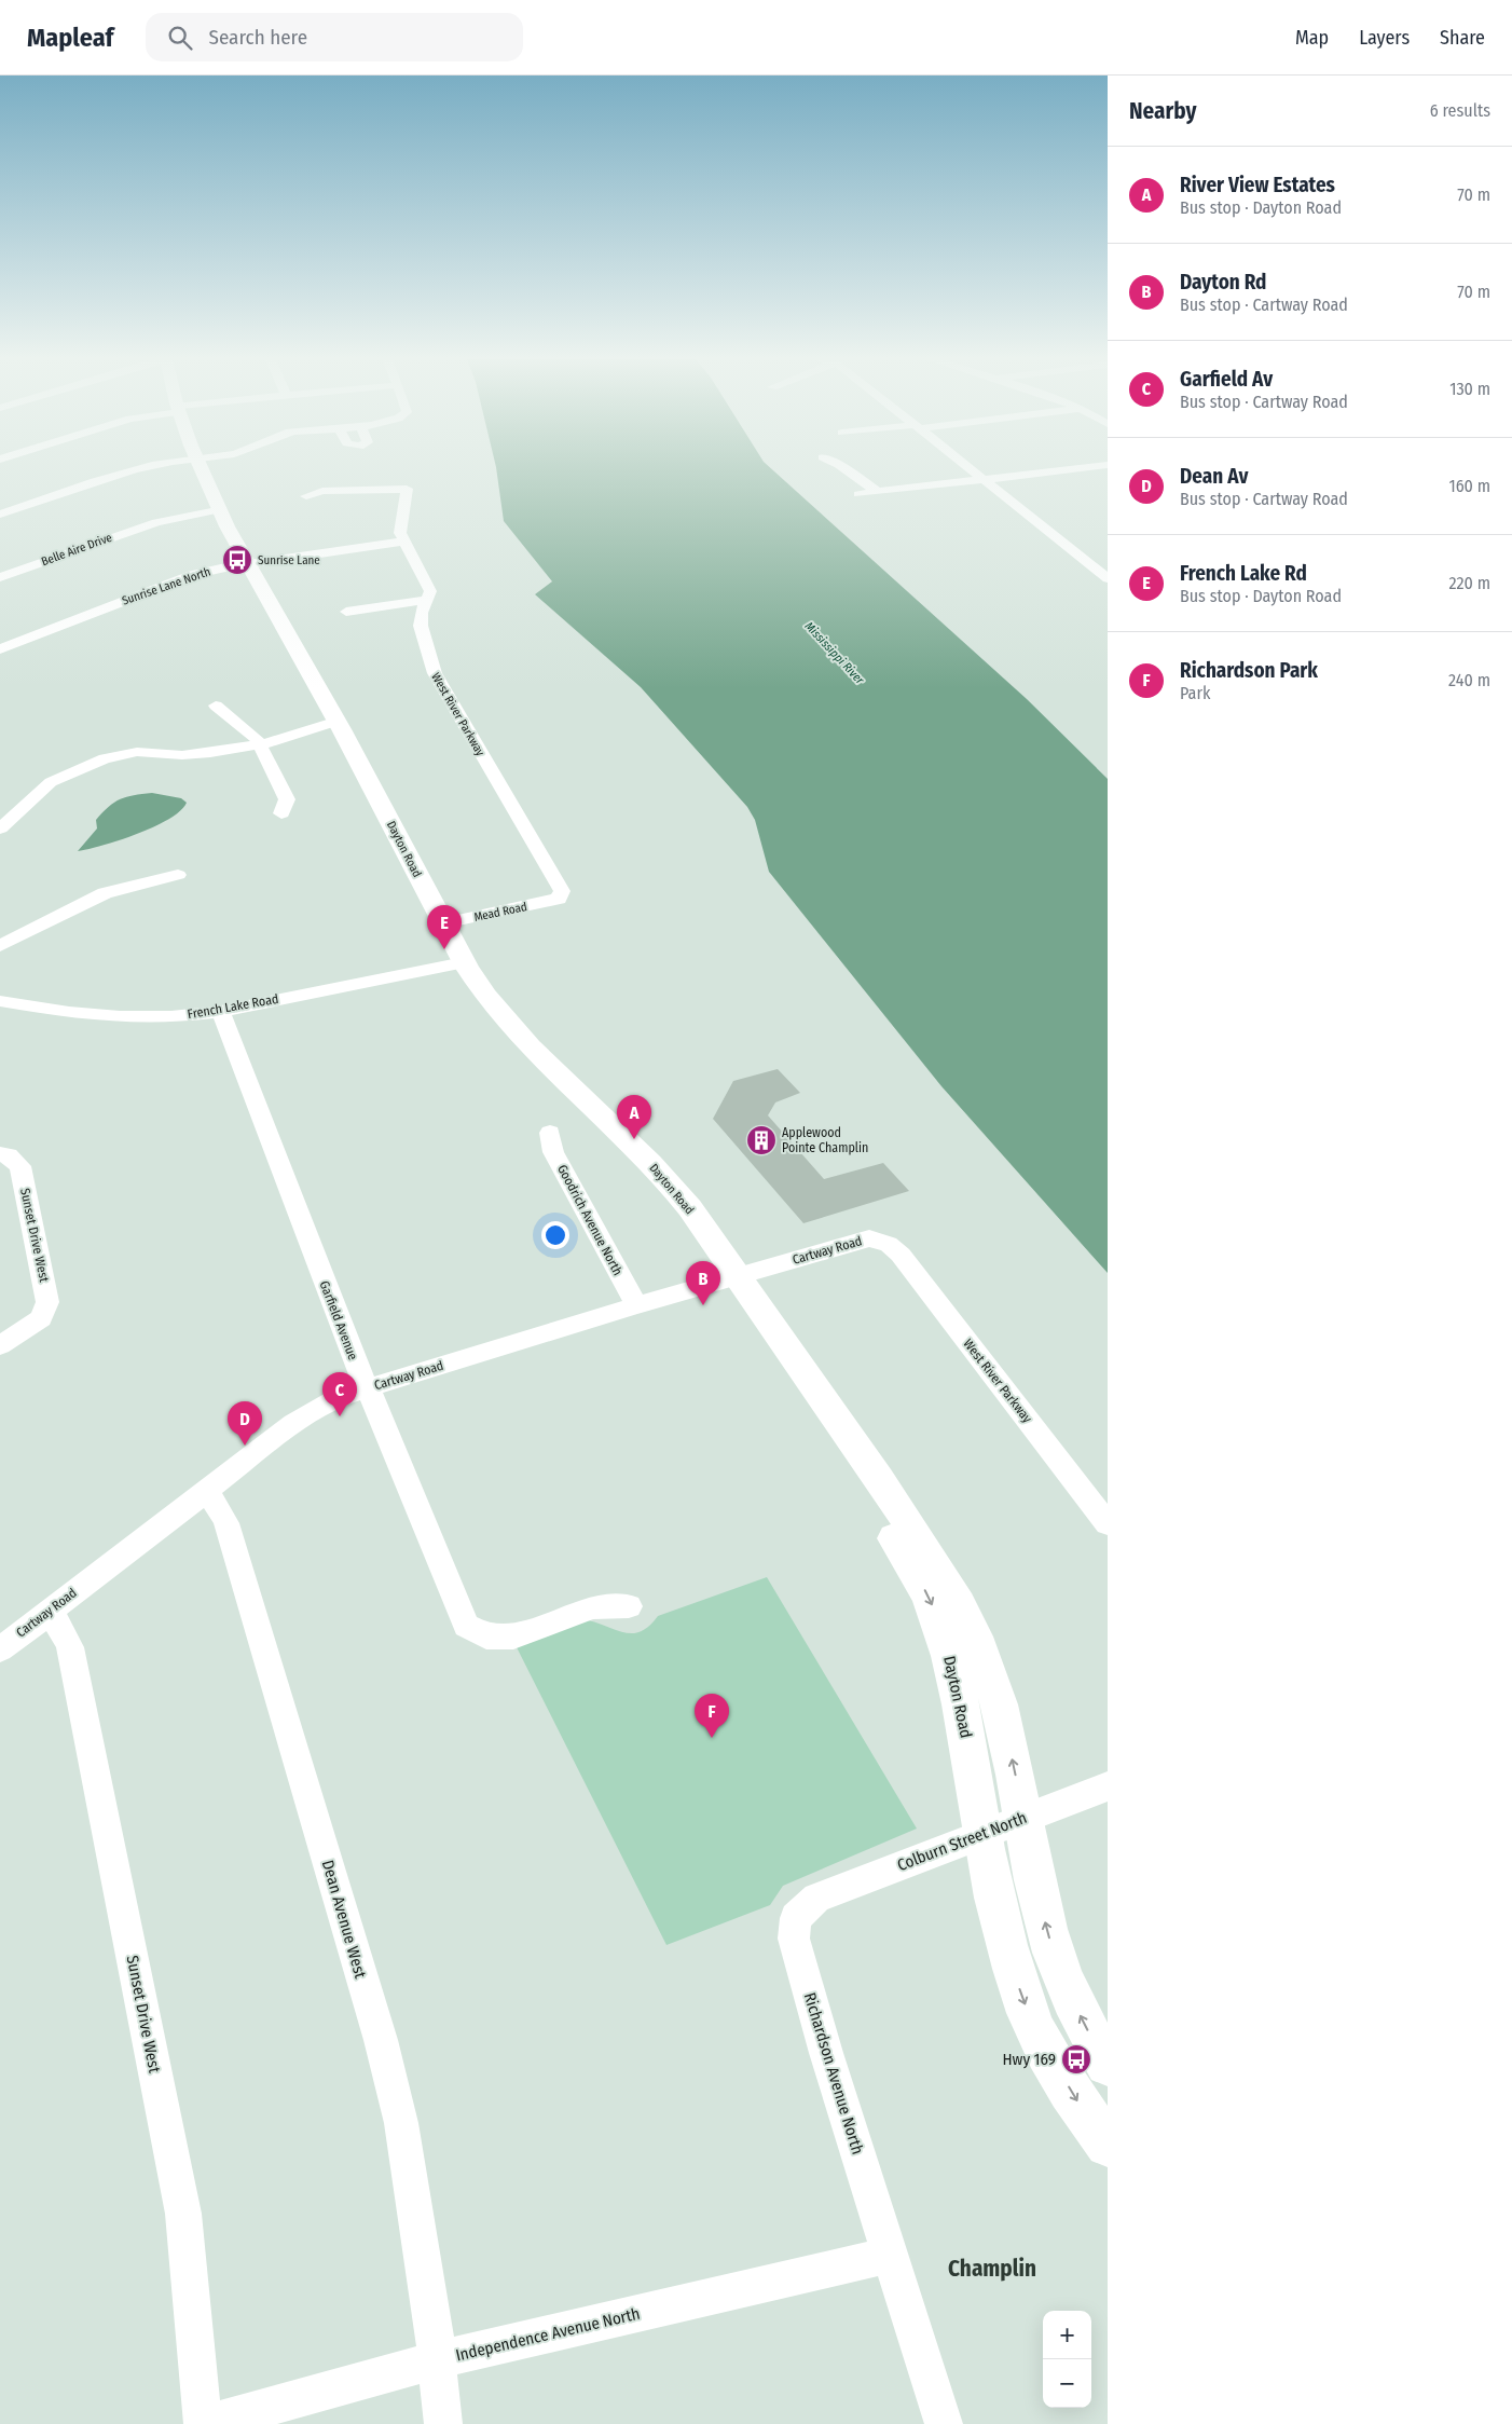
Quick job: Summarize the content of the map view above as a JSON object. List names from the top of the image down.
{
  "streets": {
    "main road": ["Dayton Road"],
    "street": [
      "Belle Aire Drive",
      "Sunrise Lane North",
      "West River Parkway",
      "Mead Road",
      "French Lake Road",
      "Goodrich Avenue North",
      "Sunset Drive West",
      "Cartway Road",
      "Garfield Avenue",
      "Colburn Street North",
      "Dean Avenue West",
      "Richardson Avenue North",
      "Independence Avenue North"
    ]
  },
  "crossings": [
    ["Belle Aire Drive", "Dayton Road"],
    ["Sunrise Lane North", "West River Parkway"],
    ["Sunrise Lane North", "Dayton Road"],
    ["West River Parkway", "Mead Road"],
    ["West River Parkway", "Cartway Road"],
    ["Dayton Road", "Mead Road"],
    ["Dayton Road", "French Lake Road"],
    ["Dayton Road", "Cartway Road"],
    ["Dayton Road", "Colburn Street North"],
    ["French Lake Road", "Garfield Avenue"],
    ["Goodrich Avenue North", "Cartway Road"],
    ["Sunset Drive West", "Cartway Road"],
    ["Cartway Road", "Garfield Avenue"],
    ["Cartway Road", "Dean Avenue West"],
    ["Colburn Street North", "Richardson Avenue North"],
    ["Dean Avenue West", "Independence Avenue North"],
    ["Richardson Avenue North", "Independence Avenue North"]
  ],
  "districts": ["Champlin"],
  "water": ["Mississippi River"],
  "places": {
    "bus stop": ["Sunrise Lane", "Hwy 169"],
    "building": ["Applewood Pointe Champlin"]
  },
  "page": {
    "header": "Mapleaf",
    "search": "Search here",
    "nav": ["Map", "Layers", "Share"],
    "heading": ["Nearby", "6 results"],
    "list": [
      {
        "mark": "A",
        "name": "River View Estates",
        "note": "Bus stop · Dayton Road",
        "value": "70 m"
      },
      {
        "mark": "B",
        "name": "Dayton Rd",
        "note": "Bus stop · Cartway Road",
        "value": "70 m"
      },
      {
        "mark": "C",
        "name": "Garfield Av",
        "note": "Bus stop · Cartway Road",
        "value": "130 m"
      },
      {
        "mark": "D",
        "name": "Dean Av",
        "note": "Bus stop · Cartway Road",
        "value": "160 m"
      },
      {
        "mark": "E",
        "name": "French Lake Rd",
        "note": "Bus stop · Dayton Road",
        "value": "220 m"
      },
      {
        "mark": "F",
        "name": "Richardson Park",
        "note": "Park",
        "value": "240 m"
      }
    ],
    "pins": [
      "E",
      "A",
      "B",
      "C",
      "D",
      "F"
    ],
    "map_buttons": ["+", "−"]
  }
}
